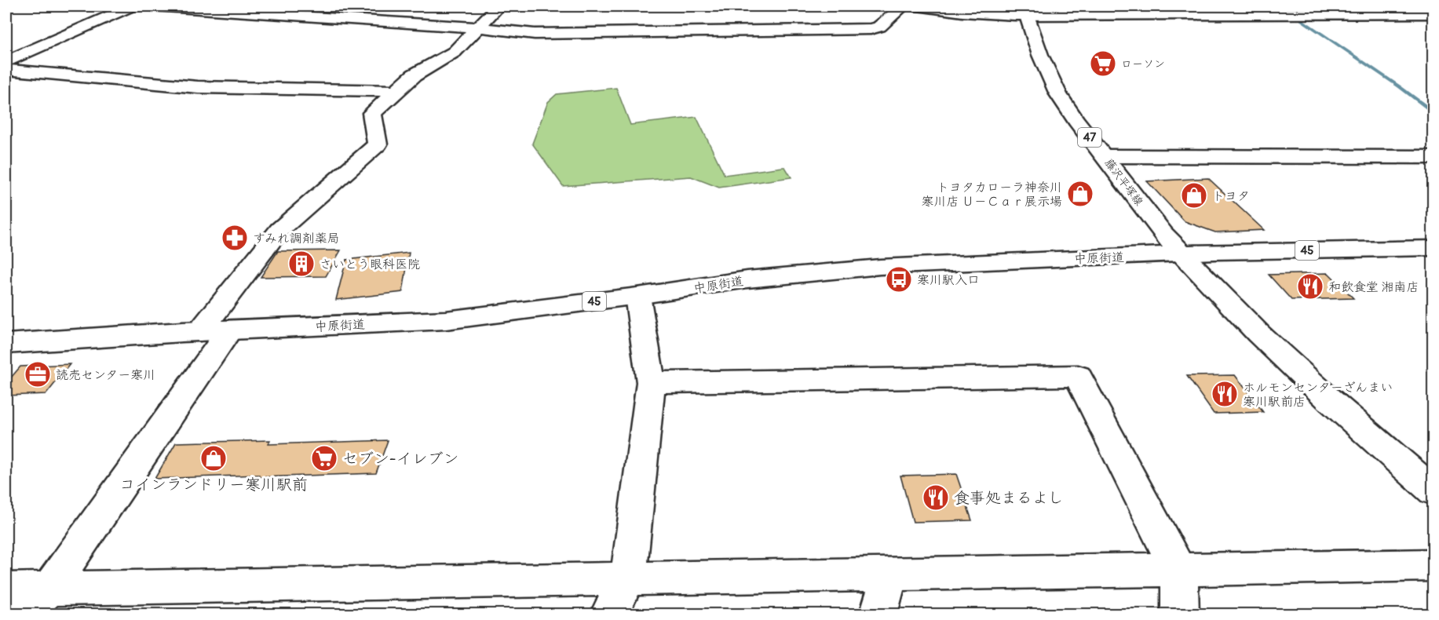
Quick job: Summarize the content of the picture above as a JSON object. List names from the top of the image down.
{
  "streets": {
    "street": [
      "47",
      "藤沢平塚線",
      "45",
      "中原街道"
    ]
  },
  "crossings": [
    ["藤沢平塚線", "中原街道"]
  ],
  "places": {
    "supermarket": ["ローソン", "セブン-イレブン"],
    "shop": ["トヨタカローラ神奈川 寒川店 Ｕ－Ｃａｒ展示場", "トヨタ", "コインランドリー寒川駅前"],
    "pharmacy": ["すみれ調剤薬局"],
    "building": ["さいとう眼科医院"],
    "bus stop": ["寒川駅入口"],
    "restaurant": ["和飲食堂 湘南店", "ホルモンセンターざんまい 寒川駅前店", "食事処まるよし"],
    "office": ["読売センター寒川"]
  }
}
